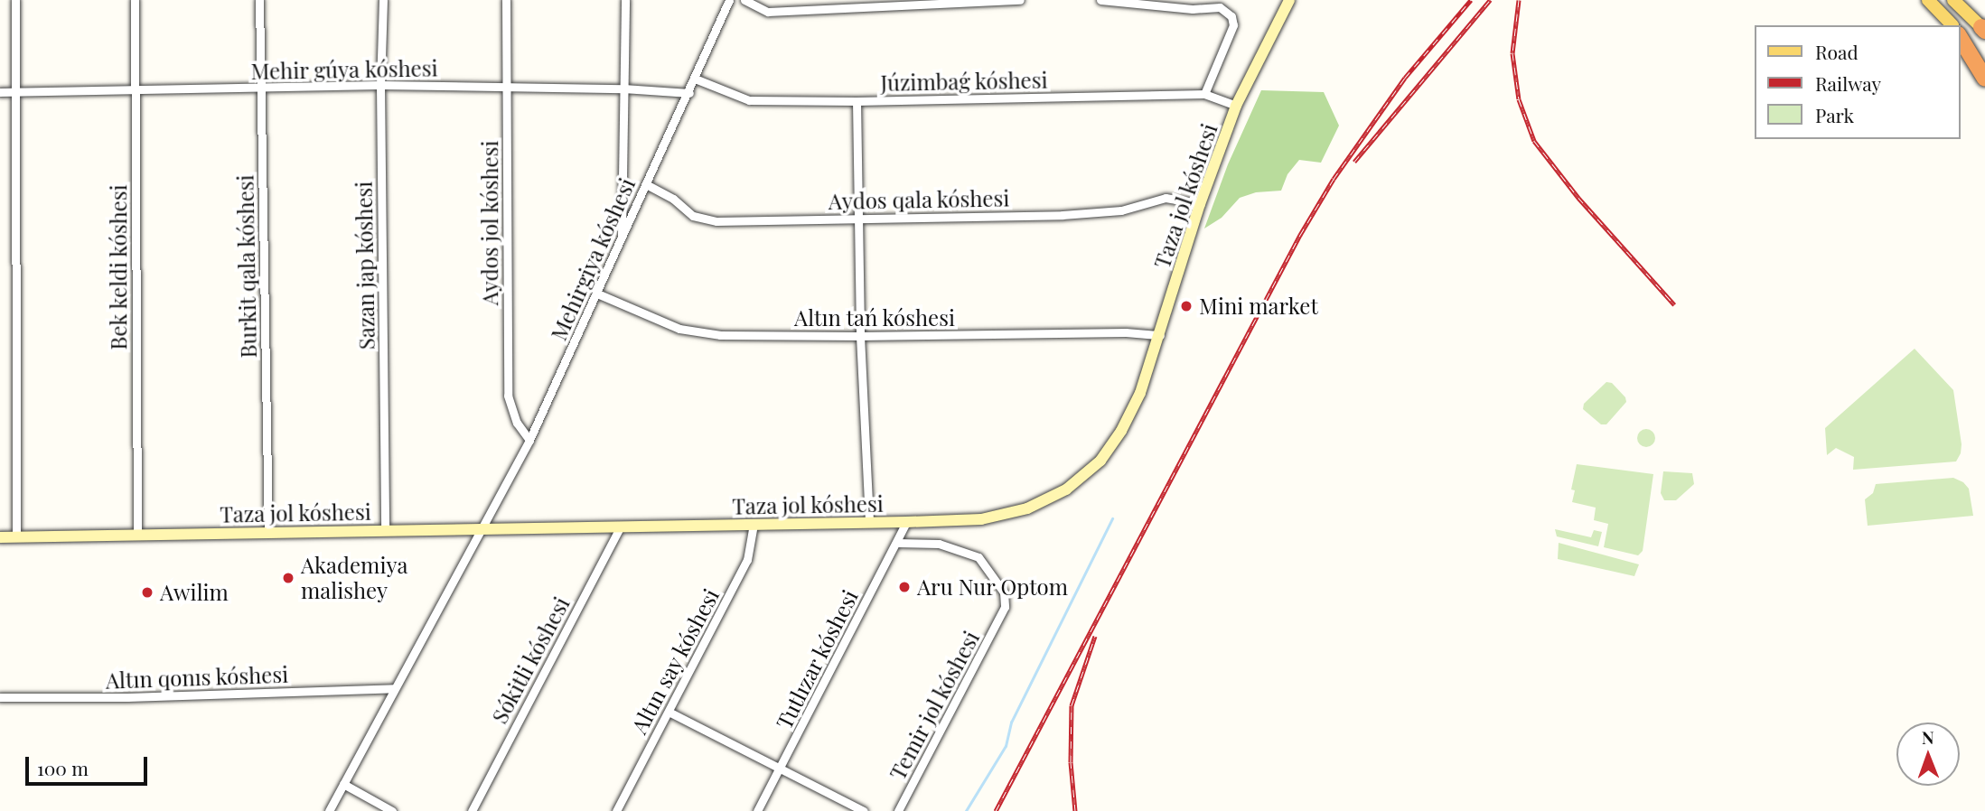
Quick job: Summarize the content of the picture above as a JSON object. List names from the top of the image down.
{
  "streets": {
    "main road": ["Taza jol kóshesi"],
    "street": [
      "Mehir gúyа kóshesi",
      "Júzimbaǵ kóshesi",
      "Aydos qala kóshesi",
      "Aydos jol kóshesi",
      "Mehirgiya kóshesi",
      "Sazan jap kóshesi",
      "Burkit qala kóshesi",
      "Bek keldi kóshesi",
      "Altın tań kóshesi",
      "Tutlızar kóshesi",
      "Sókitli kóshesi",
      "Altın say kóshesi",
      "Altın qonıs kóshesi",
      "Temir jol kóshesi"
    ]
  },
  "crossings": [
    ["Mehir gúyа kóshesi", "Aydos jol kóshesi"],
    ["Mehir gúyа kóshesi", "Mehirgiya kóshesi"],
    ["Mehir gúyа kóshesi", "Sazan jap kóshesi"],
    ["Mehir gúyа kóshesi", "Burkit qala kóshesi"],
    ["Mehir gúyа kóshesi", "Bek keldi kóshesi"],
    ["Júzimbaǵ kóshesi", "Taza jol kóshesi"],
    ["Júzimbaǵ kóshesi", "Mehirgiya kóshesi"],
    ["Taza jol kóshesi", "Aydos qala kóshesi"],
    ["Taza jol kóshesi", "Mehirgiya kóshesi"],
    ["Taza jol kóshesi", "Sazan jap kóshesi"],
    ["Taza jol kóshesi", "Burkit qala kóshesi"],
    ["Taza jol kóshesi", "Bek keldi kóshesi"],
    ["Taza jol kóshesi", "Altın tań kóshesi"],
    ["Taza jol kóshesi", "Tutlızar kóshesi"],
    ["Taza jol kóshesi", "Sókitli kóshesi"],
    ["Taza jol kóshesi", "Altın say kóshesi"],
    ["Aydos qala kóshesi", "Mehirgiya kóshesi"],
    ["Aydos jol kóshesi", "Mehirgiya kóshesi"],
    ["Mehirgiya kóshesi", "Altın tań kóshesi"],
    ["Mehirgiya kóshesi", "Altın qonıs kóshesi"],
    ["Tutlızar kóshesi", "Temir jol kóshesi"]
  ],
  "places": [
    "Mini market",
    "Akademiya malishey",
    "Aru Nur Optom",
    "Awilim"
  ],
  "legend": ["Road", "Railway", "Park"],
  "scale_bar": "100 m",
  "north": "top"
}
